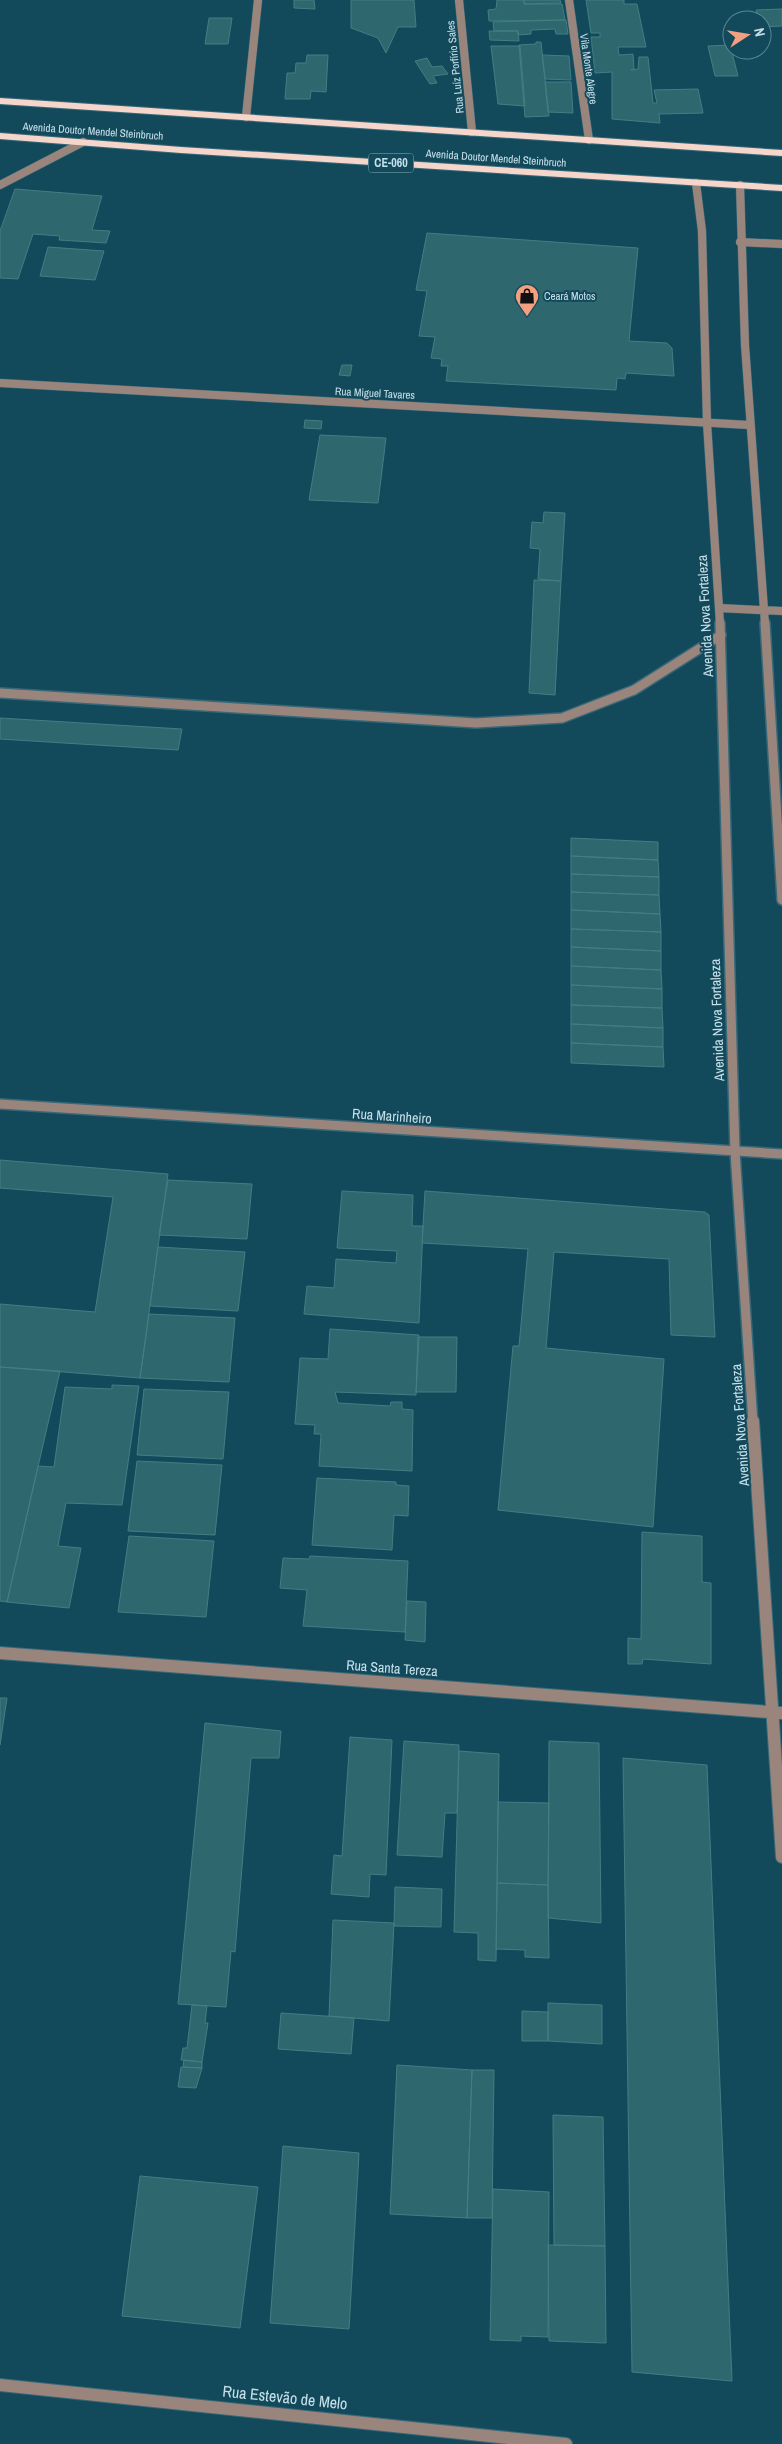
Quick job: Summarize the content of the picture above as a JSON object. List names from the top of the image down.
{
  "streets": {
    "highway": ["Avenida Doutor Mendel Steinbruch", "CE-060"],
    "street": [
      "Rua Luíz Porfírio Sales",
      "Vila Monte Alegre",
      "Rua Miguel Tavares",
      "Avenida Nova Fortaleza",
      "Rua Marinheiro",
      "Rua Santa Tereza",
      "Rua Estevão de Melo"
    ]
  },
  "crossings": [
    ["Rua Luíz Porfírio Sales", "Avenida Doutor Mendel Steinbruch"],
    ["Vila Monte Alegre", "Avenida Doutor Mendel Steinbruch"],
    ["Avenida Doutor Mendel Steinbruch", "Avenida Nova Fortaleza"],
    ["Rua Miguel Tavares", "Avenida Nova Fortaleza"],
    ["Avenida Nova Fortaleza", "Rua Marinheiro"],
    ["Avenida Nova Fortaleza", "Rua Santa Tereza"]
  ],
  "places": {
    "shop": ["Ceará Motos"]
  },
  "north": "right"
}
